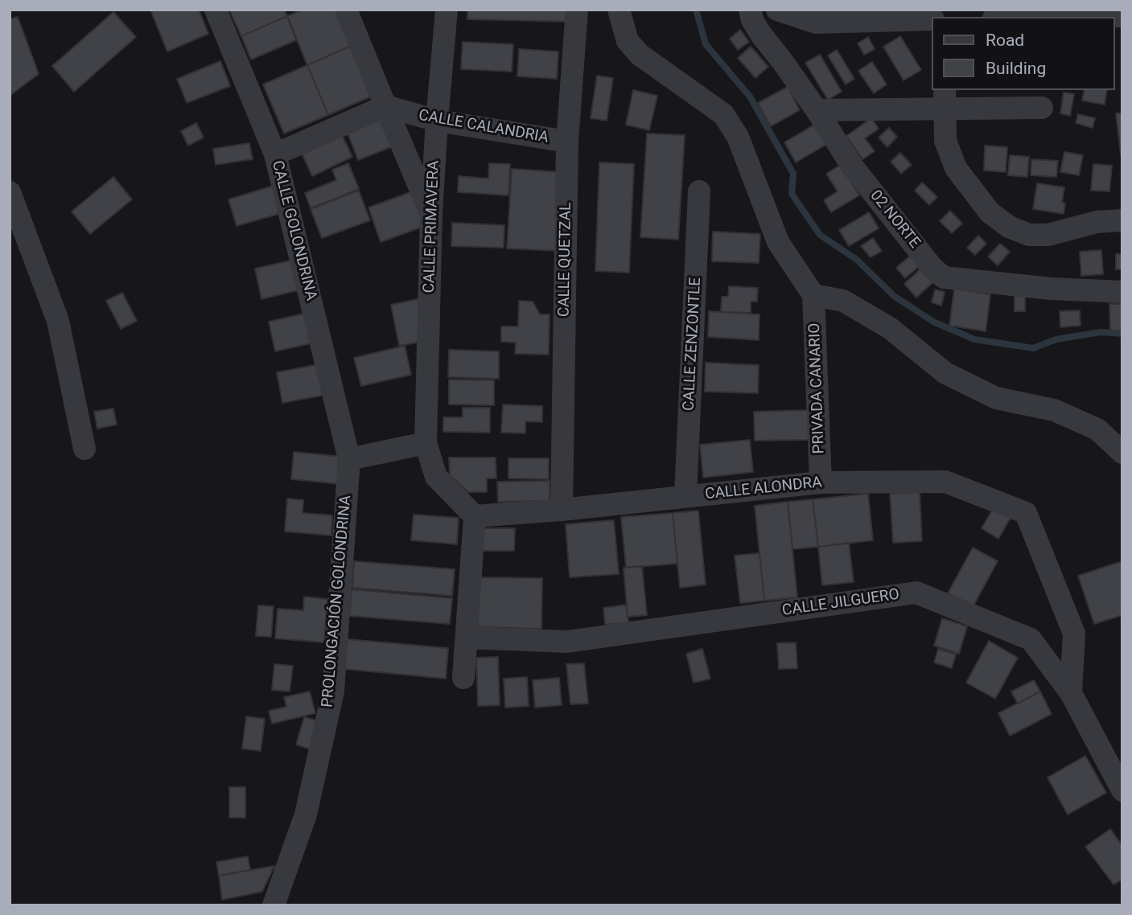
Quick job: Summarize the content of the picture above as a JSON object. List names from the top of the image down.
{
  "streets": {
    "street": [
      "CALLE CALANDRIA",
      "02 NORTE",
      "CALLE PRIMAVERA",
      "CALLE GOLONDRINA",
      "CALLE QUETZAL",
      "CALLE ZENZONTLE",
      "PRIVADA CANARIO",
      "CALLE ALONDRA",
      "PROLONGACIÓN GOLONDRINA",
      "CALLE JILGUERO"
    ]
  },
  "crossings": [
    ["CALLE CALANDRIA", "CALLE PRIMAVERA"],
    ["CALLE CALANDRIA", "CALLE QUETZAL"],
    ["CALLE GOLONDRINA", "PROLONGACIÓN GOLONDRINA"],
    ["CALLE QUETZAL", "CALLE ALONDRA"],
    ["CALLE ZENZONTLE", "CALLE ALONDRA"],
    ["PRIVADA CANARIO", "CALLE ALONDRA"],
    ["CALLE ALONDRA", "CALLE JILGUERO"]
  ],
  "legend": ["Road", "Building"]
}
